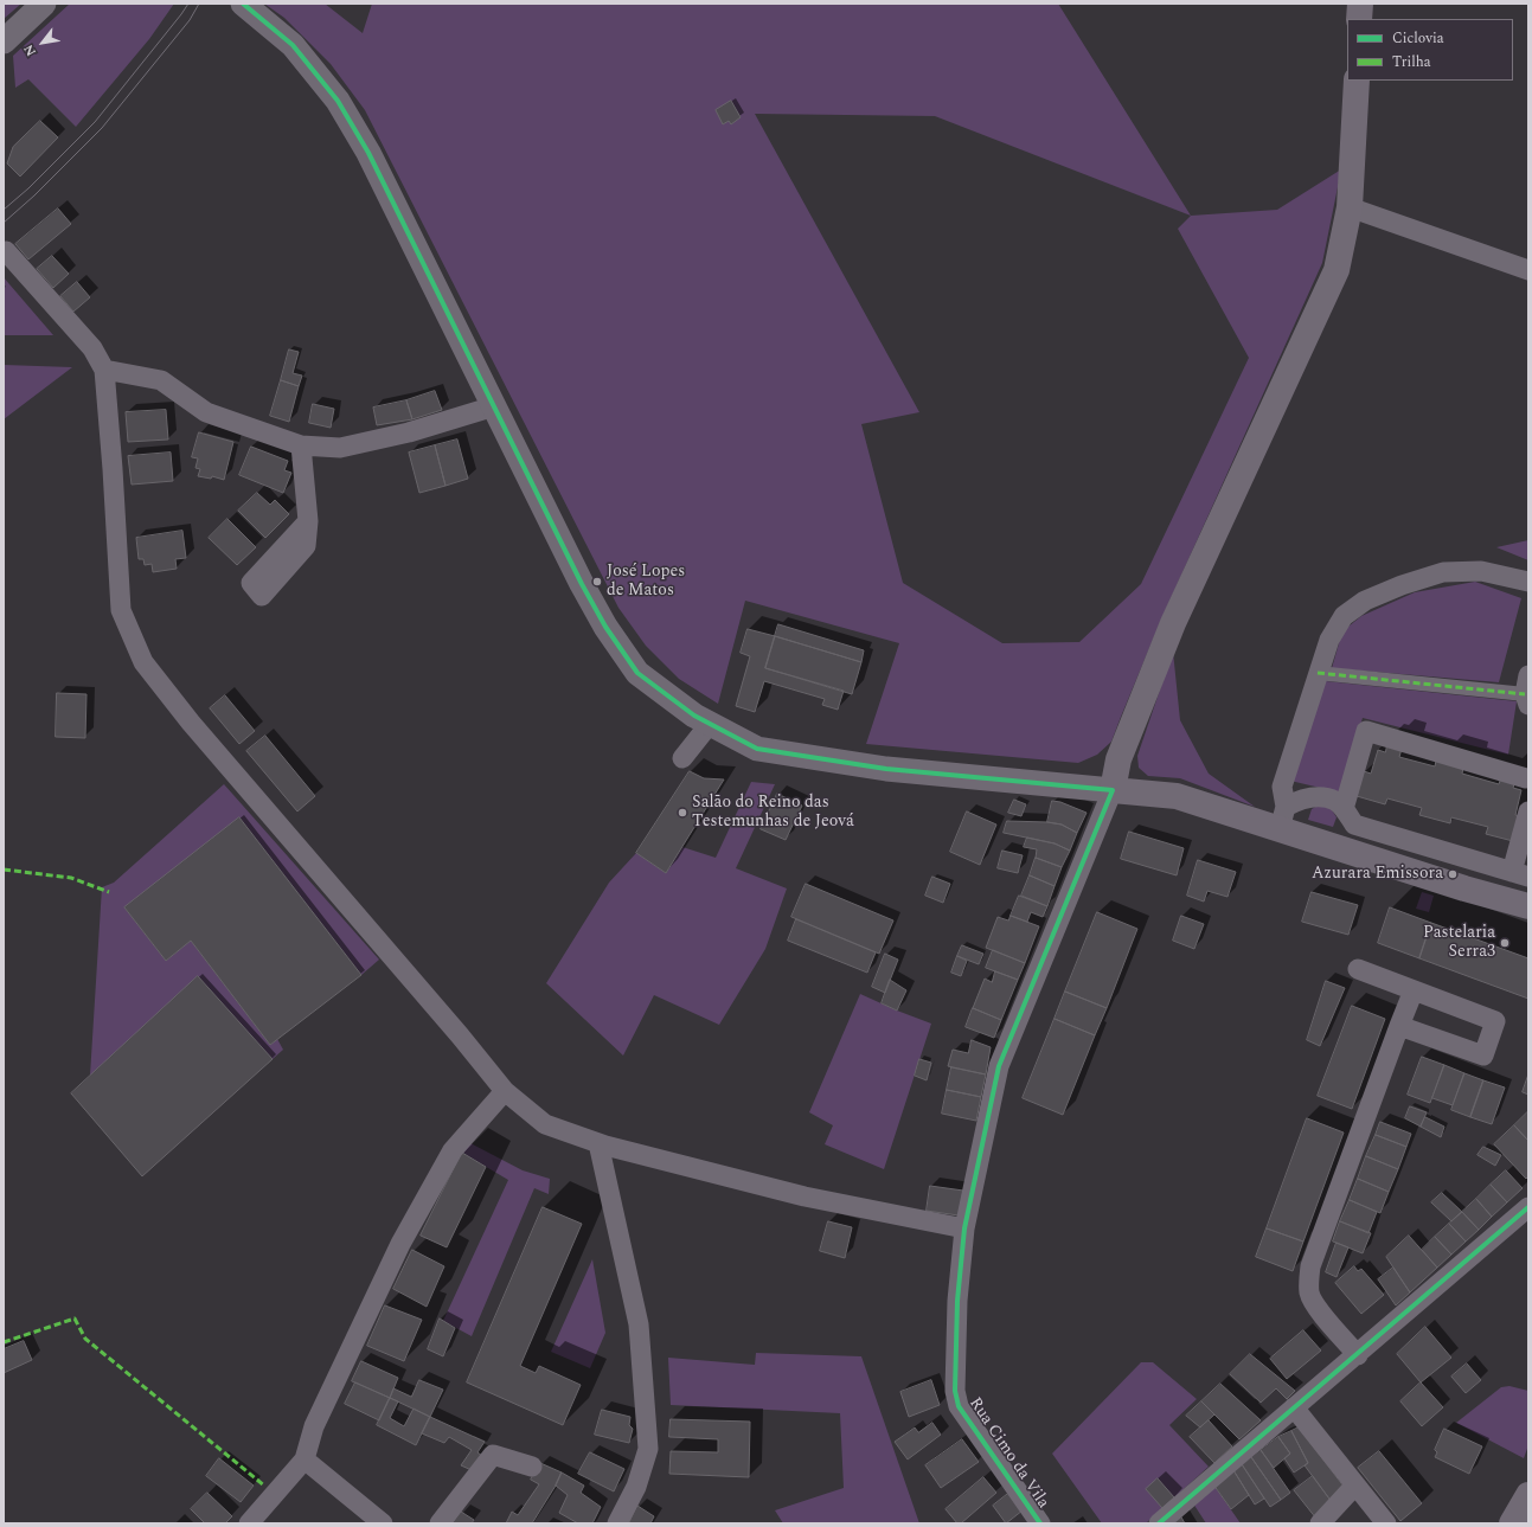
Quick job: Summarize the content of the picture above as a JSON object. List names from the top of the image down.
{
  "streets": {
    "street": ["Rua Cimo da Vila"]
  },
  "places": [
    "José Lopes de Matos",
    "Salão do Reino das Testemunhas de Jeová",
    "Azurara Emissora",
    "Pastelaria Serra3"
  ],
  "legend": ["Ciclovia", "Trilha"],
  "north": "bottom left"
}
